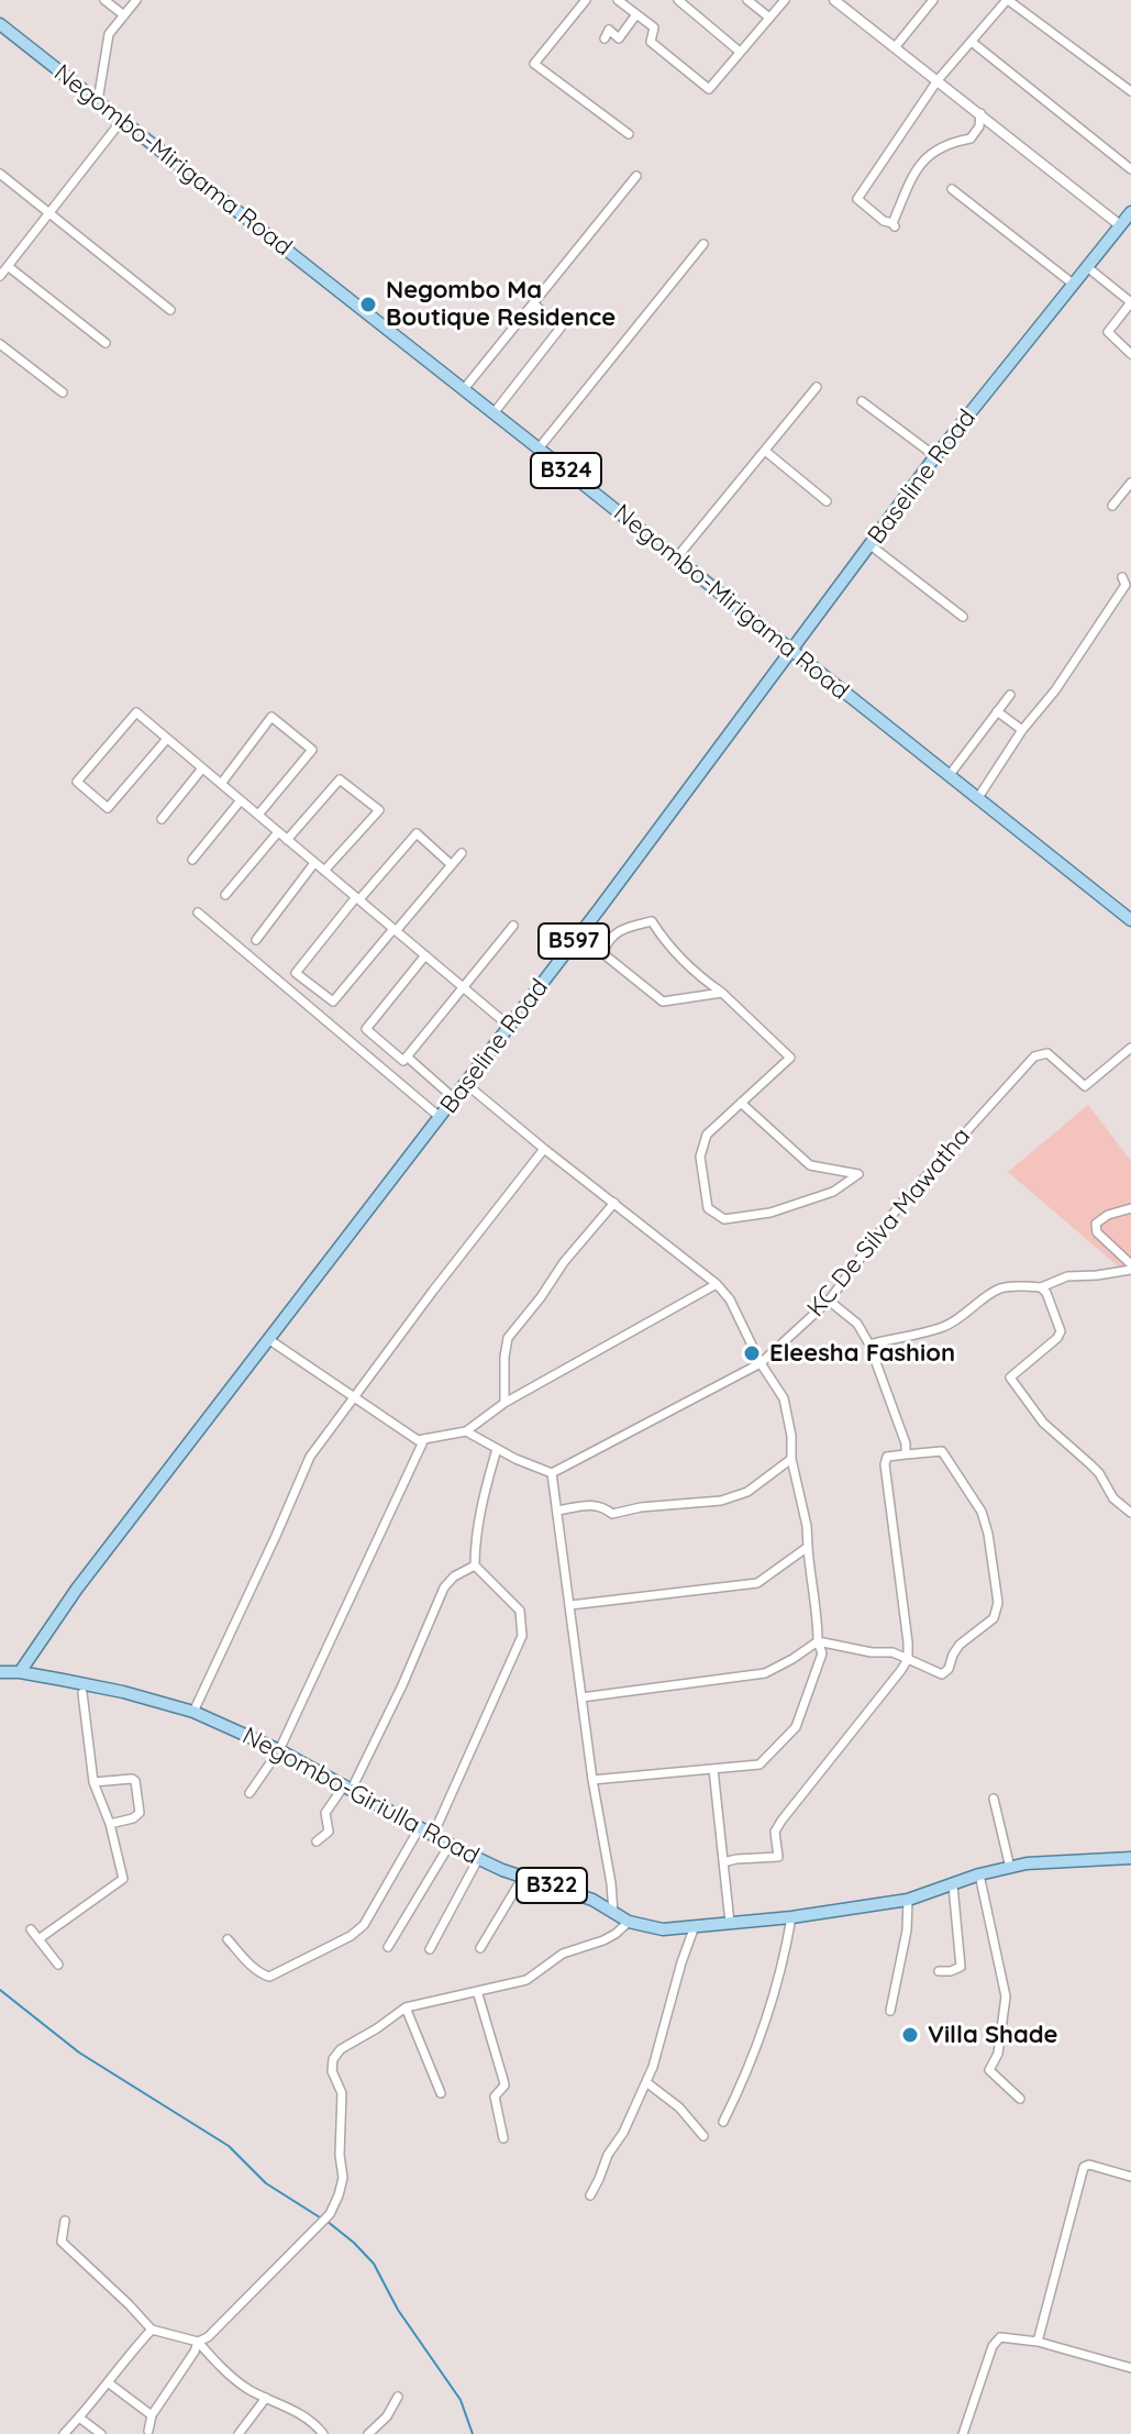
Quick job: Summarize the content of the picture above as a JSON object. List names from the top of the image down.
{
  "streets": {
    "main road": [
      "Negombo-Mirigama Road",
      "B324",
      "Baseline Road",
      "B597",
      "Negombo-Giriulla Road",
      "B322"
    ],
    "street": ["KC De Silva Mawatha"]
  },
  "crossings": [
    ["Negombo-Mirigama Road", "Baseline Road"],
    ["Baseline Road", "Negombo-Giriulla Road"]
  ],
  "places": ["Negombo Ma Boutique Residence", "Eleesha Fashion", "Villa Shade"]
}
